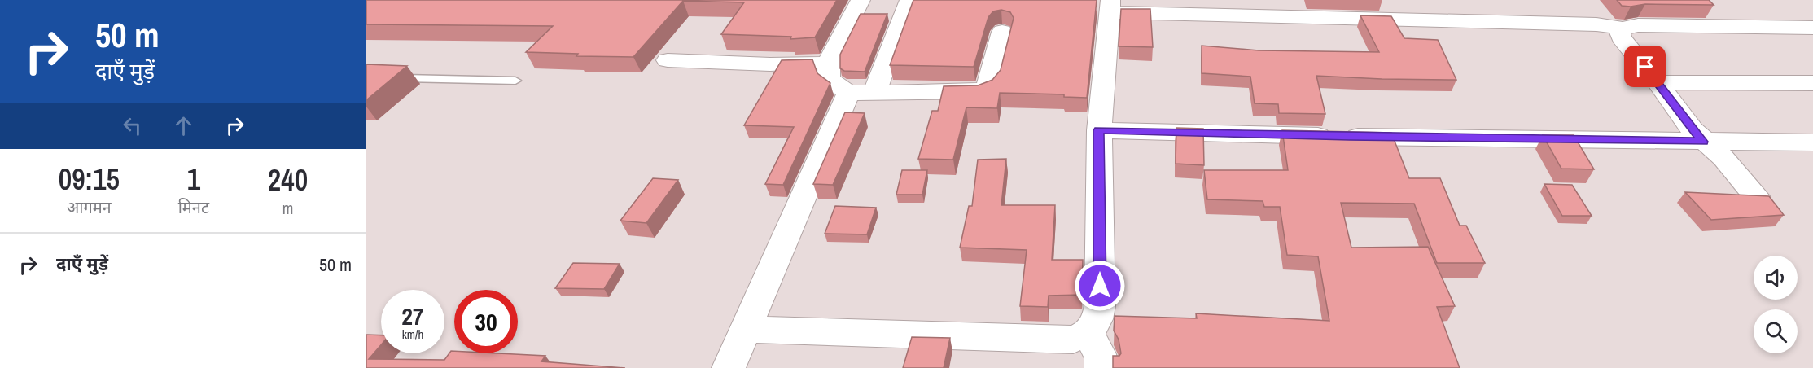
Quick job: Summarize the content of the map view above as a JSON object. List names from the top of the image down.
{
  "page": {
    "turn": ["50 m", "दाएँ मुड़ें"],
    "eta": [
      "09:15",
      "आगमन",
      "1",
      "मिनट",
      "240",
      "m"
    ],
    "list": [
      {
        "name": "दाएँ मुड़ें",
        "value": "50 m"
      }
    ],
    "speed": "27 km/h",
    "limit": "30"
  }
}
